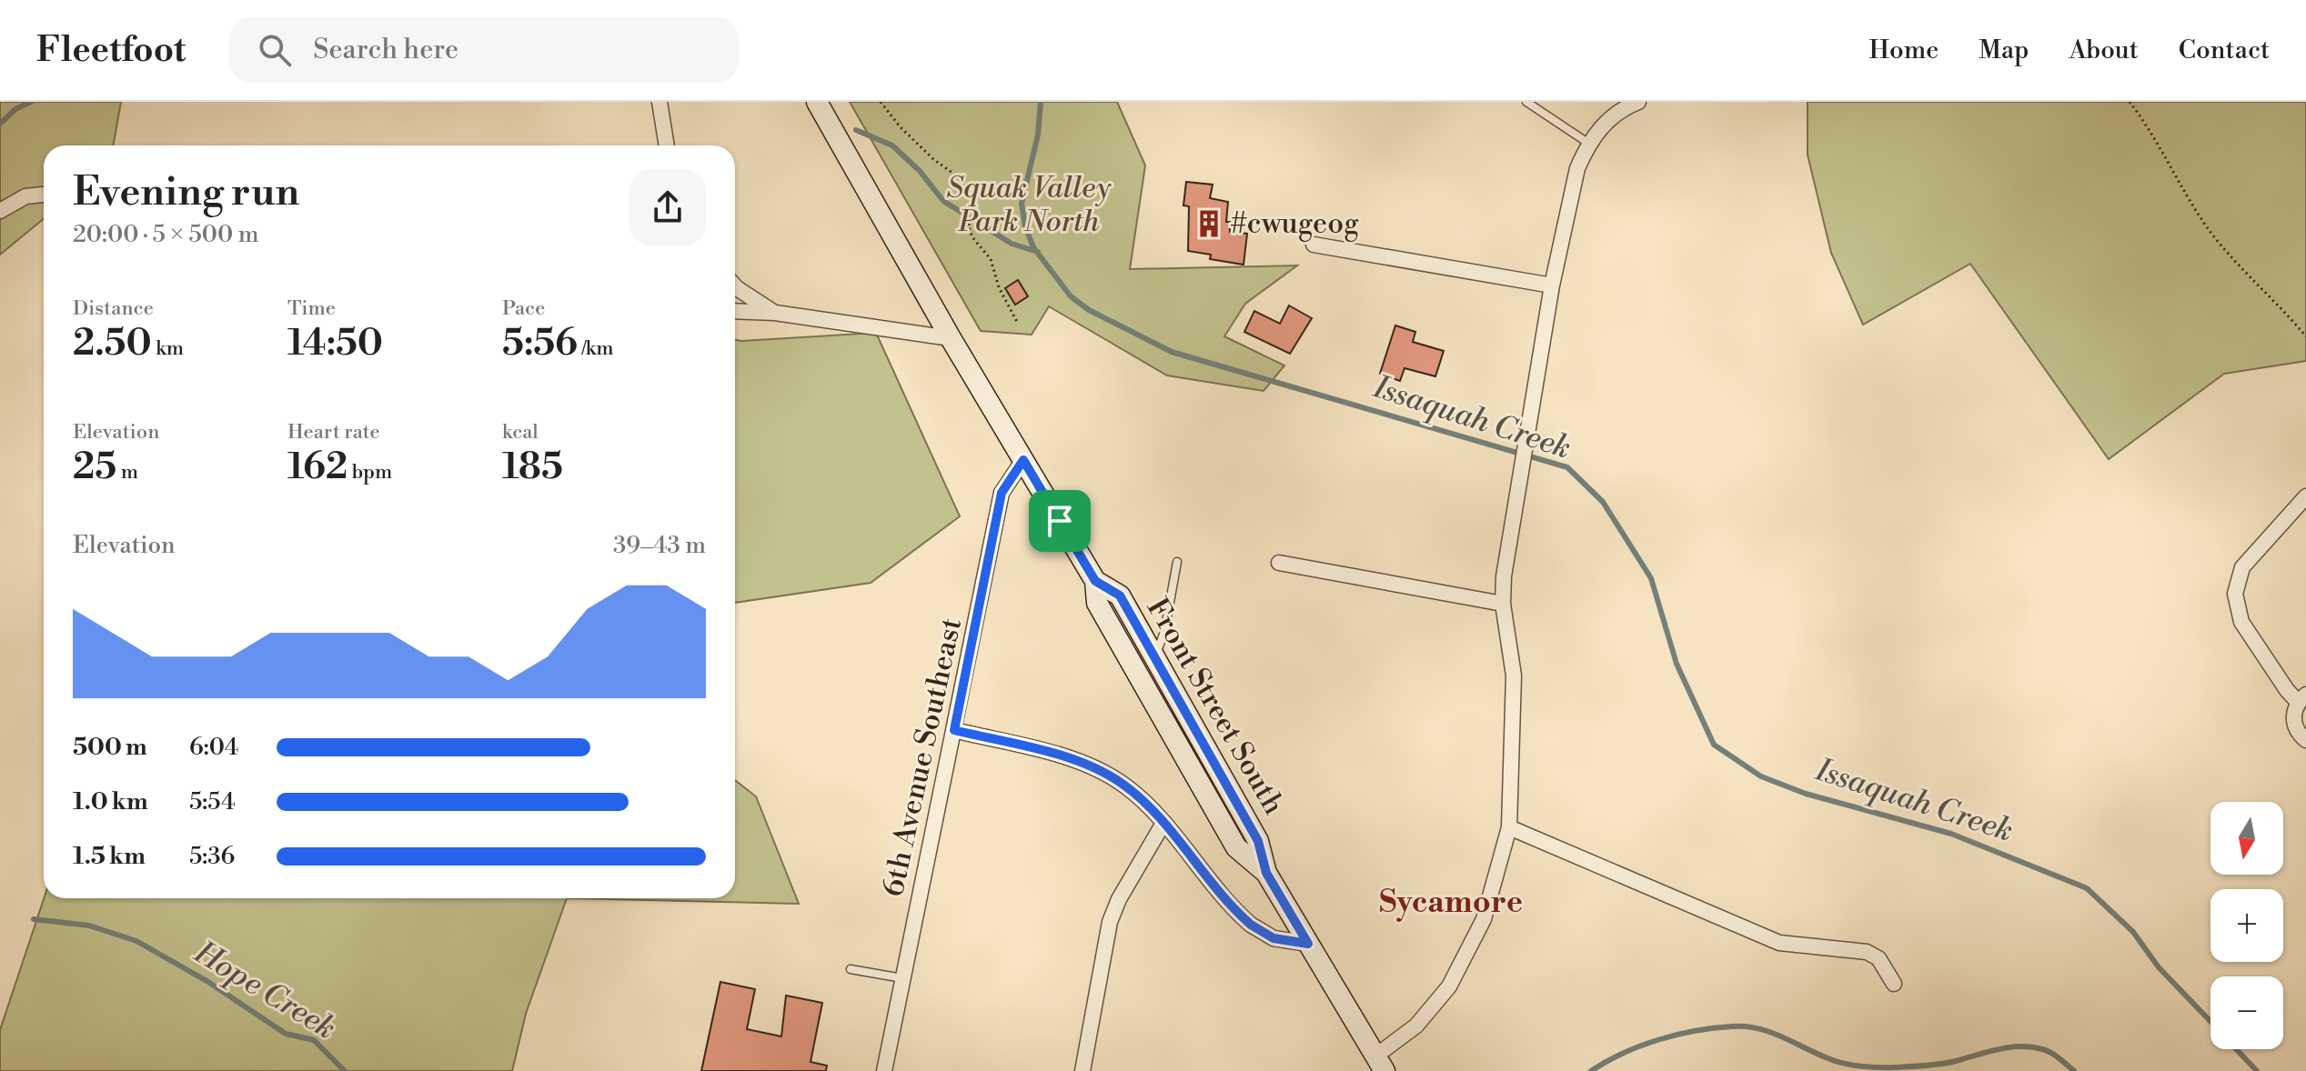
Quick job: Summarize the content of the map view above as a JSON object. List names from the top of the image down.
{
  "streets": {
    "main road": ["Front Street South"],
    "street": ["6th Avenue Southeast"]
  },
  "crossings": [
    ["Front Street South", "6th Avenue Southeast"]
  ],
  "districts": ["Sycamore"],
  "water": ["Issaquah Creek", "Hope Creek"],
  "parks": ["Squak Valley Park North"],
  "places": {
    "building": ["#cwugeog"]
  },
  "north": "bottom",
  "page": {
    "header": "Fleetfoot",
    "search": "Search here",
    "nav": [
      "Home",
      "Map",
      "About",
      "Contact"
    ],
    "heading": ["Evening run", "20:00 · 5 × 500 m"],
    "stats": [
      ["Distance", "2.50 km"],
      ["Time", "14:50"],
      ["Pace", "5:56 /km"],
      ["Elevation", "25 m"],
      ["Heart rate", "162 bpm"],
      ["kcal", "185"]
    ],
    "chart": ["Elevation", "39–43 m"],
    "list": [
      {
        "name": "500 m",
        "note": "6:04"
      },
      {
        "name": "1.0 km",
        "note": "5:54"
      },
      {
        "name": "1.5 km",
        "note": "5:36"
      }
    ],
    "map_buttons": ["+", "−"]
  }
}
